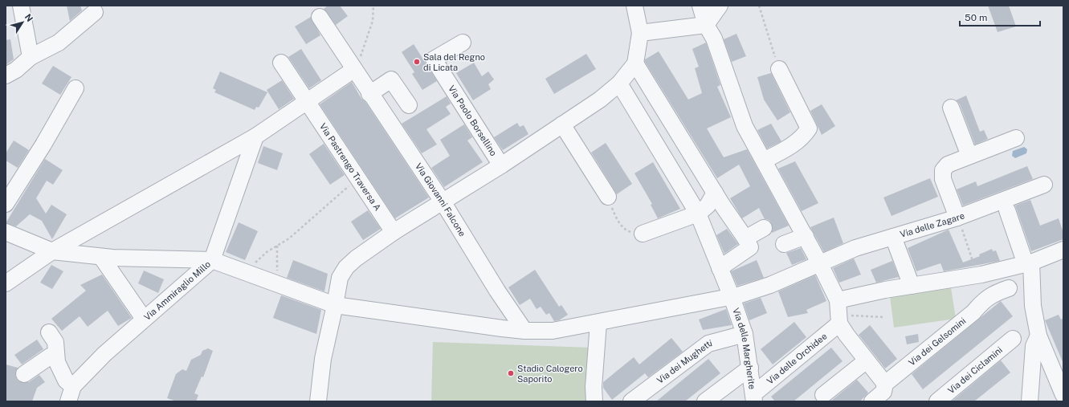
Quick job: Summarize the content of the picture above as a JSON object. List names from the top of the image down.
{
  "streets": {
    "street": [
      "Via Paolo Borsellino",
      "Via Pastrengo Traversa A",
      "Via Giovanni Falcone",
      "Via delle Zagare",
      "Via Ammiraglio Millo",
      "Via dei Gelsomini",
      "Via delle Margherite",
      "Via delle Orchidee",
      "Via dei Mughetti",
      "Via dei Ciclamini"
    ]
  },
  "crossings": [
    ["Via Giovanni Falcone", "Via delle Zagare"],
    ["Via delle Zagare", "Via Ammiraglio Millo"],
    ["Via delle Zagare", "Via delle Margherite"],
    ["Via delle Margherite", "Via delle Orchidee"],
    ["Via delle Margherite", "Via dei Mughetti"]
  ],
  "places": ["Sala del Regno di Licata", "Stadio Calogero Saporito"],
  "scale_bar": "50 m",
  "north": "top right"
}
